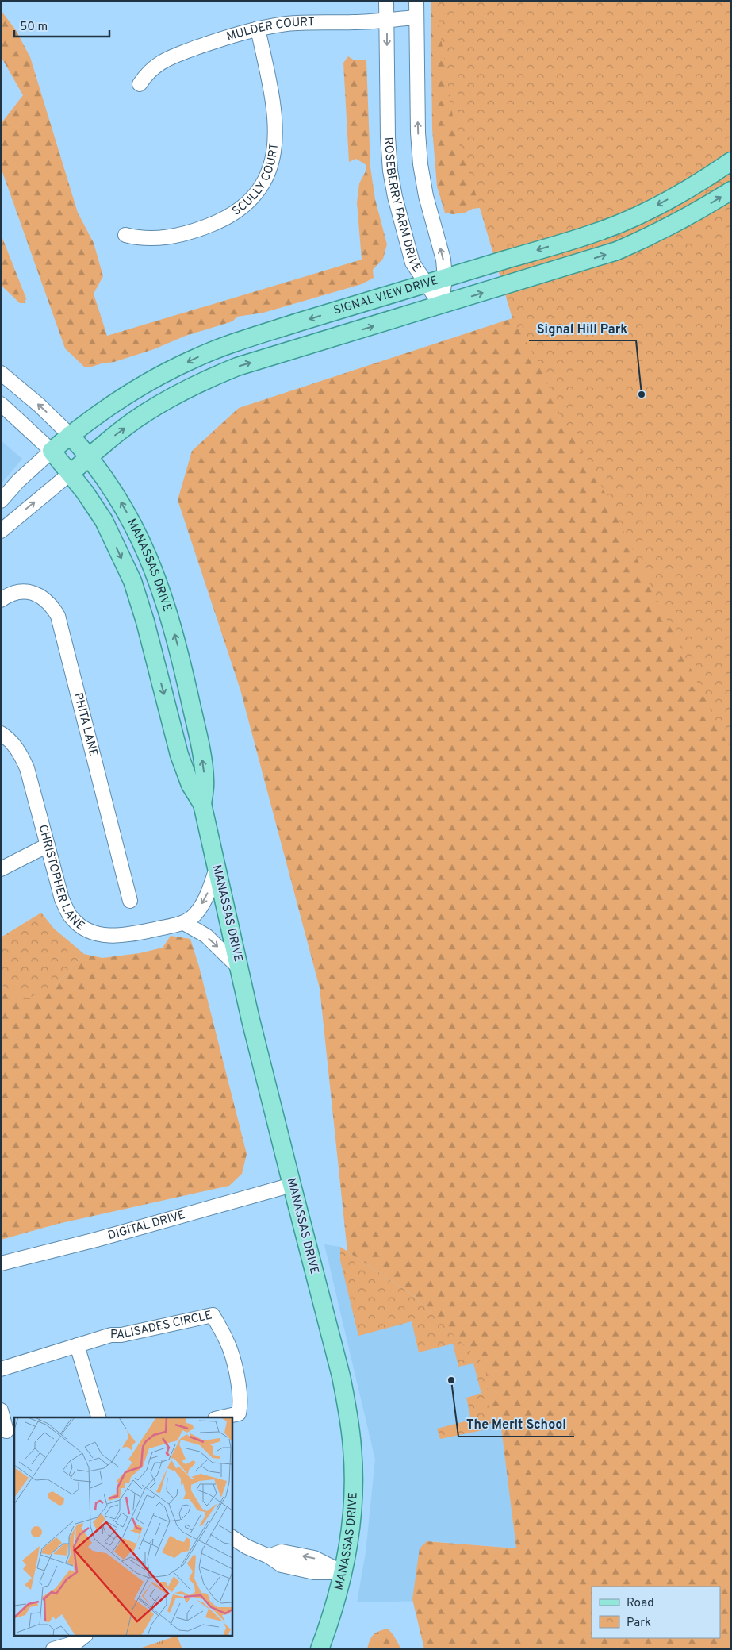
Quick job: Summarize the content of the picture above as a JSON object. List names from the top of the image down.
{
  "streets": {
    "main road": ["SIGNAL VIEW DRIVE", "MANASSAS DRIVE"],
    "street": [
      "MULDER COURT",
      "SCULLY COURT",
      "ROSEBERRY FARM DRIVE",
      "PHITA LANE",
      "CHRISTOPHER LANE",
      "DIGITAL DRIVE",
      "PALISADES CIRCLE"
    ]
  },
  "crossings": [
    ["MULDER COURT", "SCULLY COURT"],
    ["MULDER COURT", "ROSEBERRY FARM DRIVE"],
    ["ROSEBERRY FARM DRIVE", "SIGNAL VIEW DRIVE"],
    ["SIGNAL VIEW DRIVE", "MANASSAS DRIVE"],
    ["MANASSAS DRIVE", "CHRISTOPHER LANE"],
    ["MANASSAS DRIVE", "DIGITAL DRIVE"]
  ],
  "places": ["Signal Hill Park", "The Merit School"],
  "legend": ["Road", "Park"],
  "scale_bar": "50 m"
}
